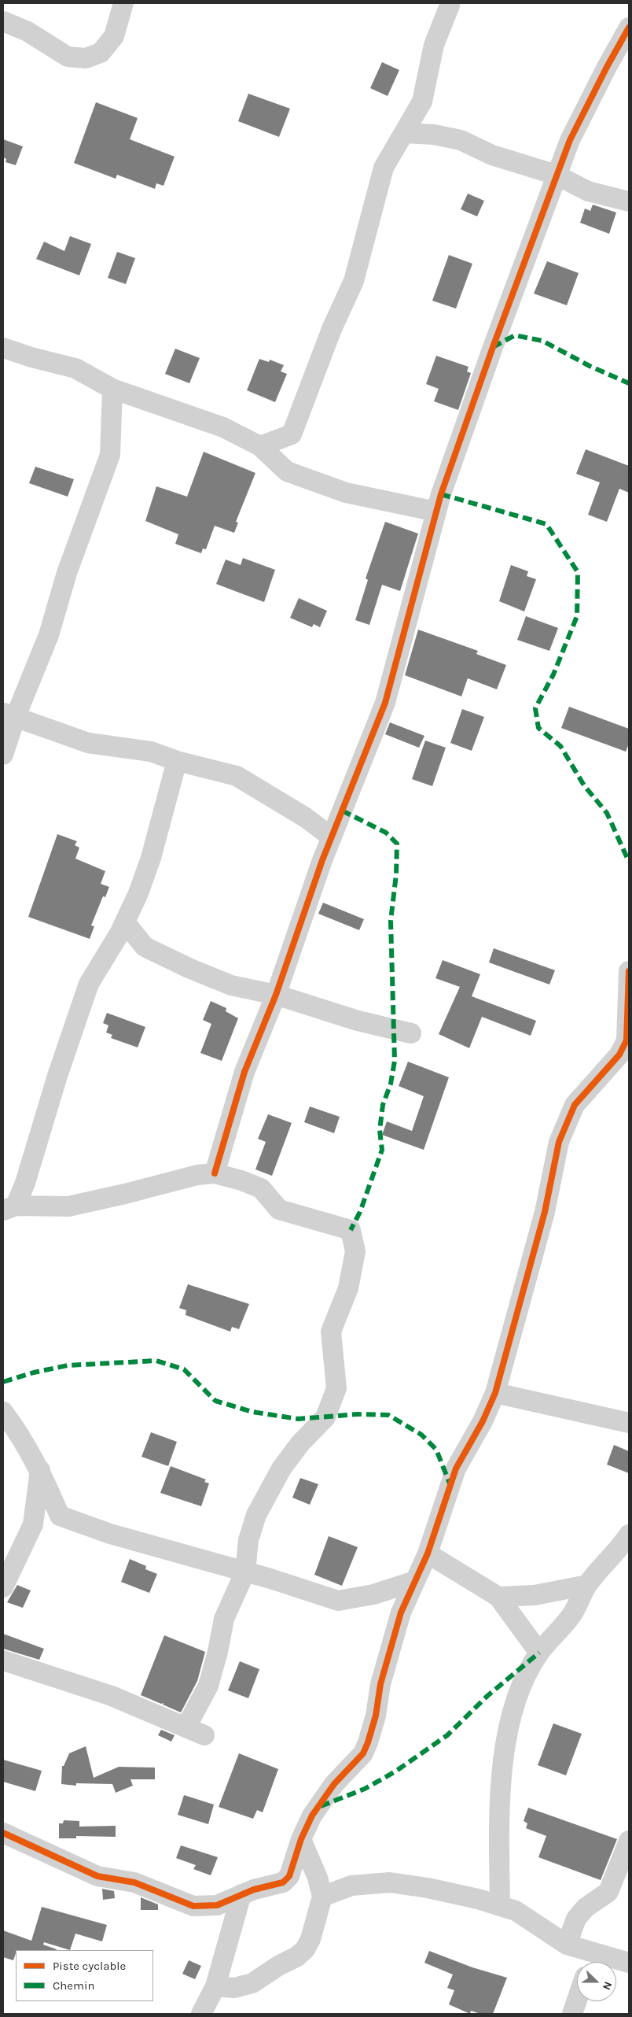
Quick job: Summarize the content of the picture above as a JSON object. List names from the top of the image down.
{
  "legend": ["Piste cyclable", "Chemin"],
  "north": "right"
}
